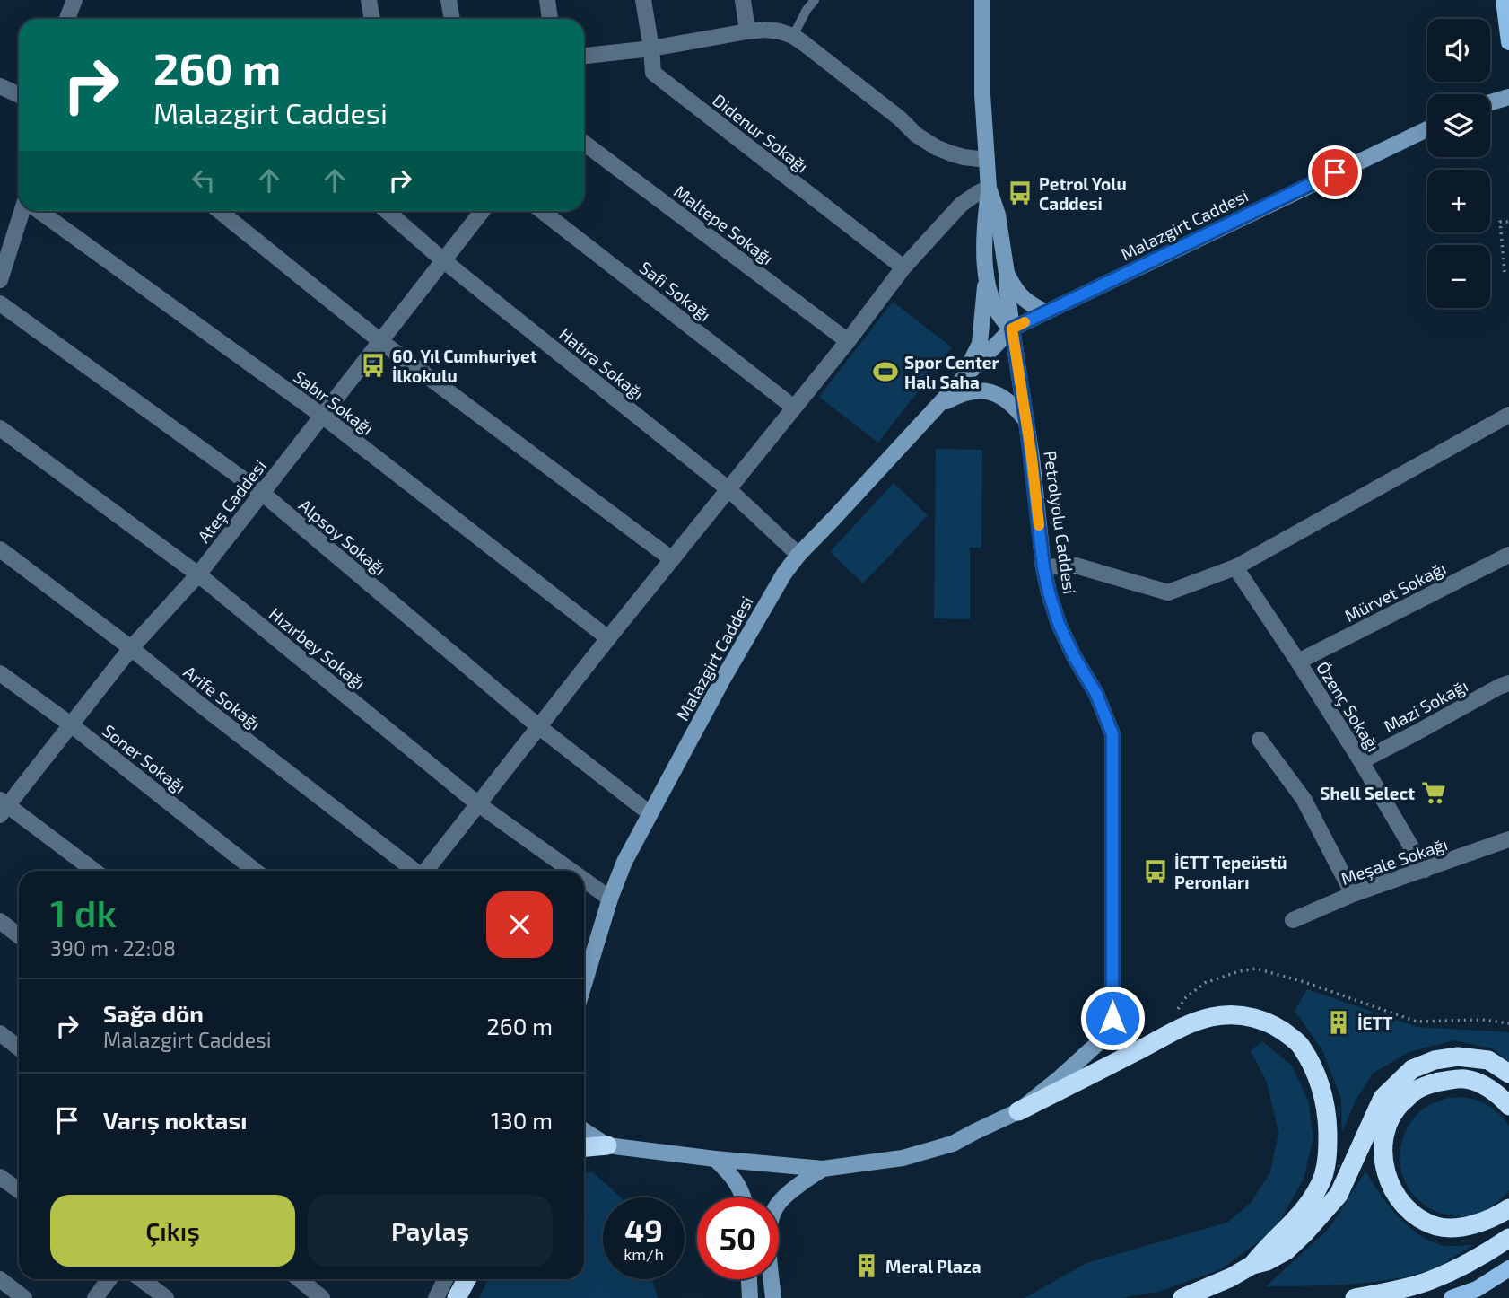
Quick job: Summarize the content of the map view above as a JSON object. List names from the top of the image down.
{
  "streets": {
    "main road": ["Malazgirt Caddesi", "Petrolyolu Caddesi"],
    "street": [
      "Didenur Sokağı",
      "Maltepe Sokağı",
      "Safi Sokağı",
      "Hatıra Sokağı",
      "Sabır Sokağı",
      "Ateş Caddesi",
      "Alpsoy Sokağı",
      "Mürvet Sokağı",
      "Hızırbey Sokağı",
      "Arife Sokağı",
      "Mazi Sokağı",
      "Özenç Sokağı",
      "Soner Sokağı",
      "Meşale Sokağı"
    ]
  },
  "crossings": [
    ["Malazgirt Caddesi", "Hatıra Sokağı"],
    ["Malazgirt Caddesi", "Petrolyolu Caddesi"],
    ["Malazgirt Caddesi", "Alpsoy Sokağı"],
    ["Malazgirt Caddesi", "Hızırbey Sokağı"],
    ["Hatıra Sokağı", "Ateş Caddesi"],
    ["Sabır Sokağı", "Ateş Caddesi"],
    ["Ateş Caddesi", "Alpsoy Sokağı"],
    ["Ateş Caddesi", "Hızırbey Sokağı"],
    ["Ateş Caddesi", "Arife Sokağı"],
    ["Ateş Caddesi", "Soner Sokağı"],
    ["Mürvet Sokağı", "Özenç Sokağı"],
    ["Mazi Sokağı", "Özenç Sokağı"],
    ["Özenç Sokağı", "Meşale Sokağı"]
  ],
  "places": {
    "bus stop": ["Petrol Yolu Caddesi", "60. Yıl Cumhuriyet İlkokulu", "İETT Tepeüstü Peronları"],
    "sports": ["Spor Center Halı Saha"],
    "supermarket": ["Shell Select"],
    "building": ["İETT", "Meral Plaza"]
  },
  "page": {
    "map_buttons": ["+", "−"],
    "turn": ["260 m", "Malazgirt Caddesi"],
    "heading": ["1 dk", "390 m · 22:08"],
    "list": [
      {
        "name": "Sağa dön",
        "note": "Malazgirt Caddesi",
        "value": "260 m"
      },
      {
        "name": "Varış noktası",
        "value": "130 m"
      }
    ],
    "buttons": ["Çıkış", "Paylaş"],
    "speed": "49 km/h",
    "limit": "50"
  }
}
